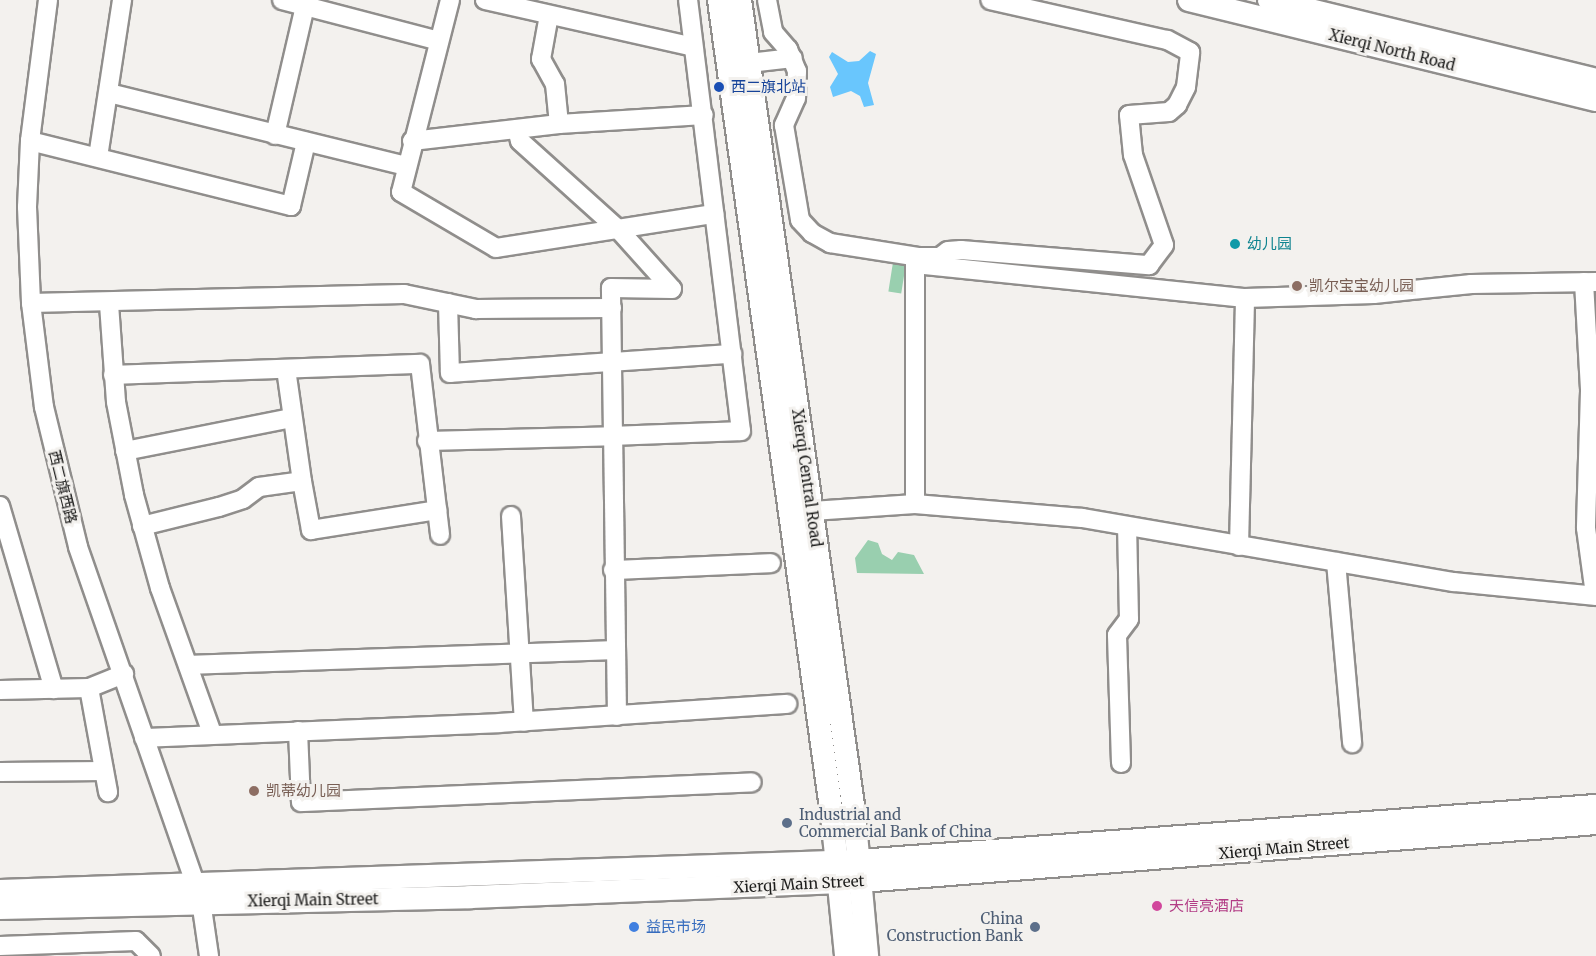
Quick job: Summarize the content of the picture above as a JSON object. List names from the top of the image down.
{
  "streets": {
    "main road": ["Xierqi North Road", "Xierqi Central Road", "Xierqi Main Street"],
    "street": ["西二旗西路"]
  },
  "crossings": [
    ["Xierqi Central Road", "Xierqi Main Street"],
    ["西二旗西路", "Xierqi Main Street"]
  ],
  "places": [
    "西二旗北站",
    "幼儿园",
    "凯尔宝宝幼儿园",
    "凯蒂幼儿园",
    "Industrial and Commercial Bank of China",
    "天信亮酒店",
    "益民市场",
    "China Construction Bank"
  ]
}
